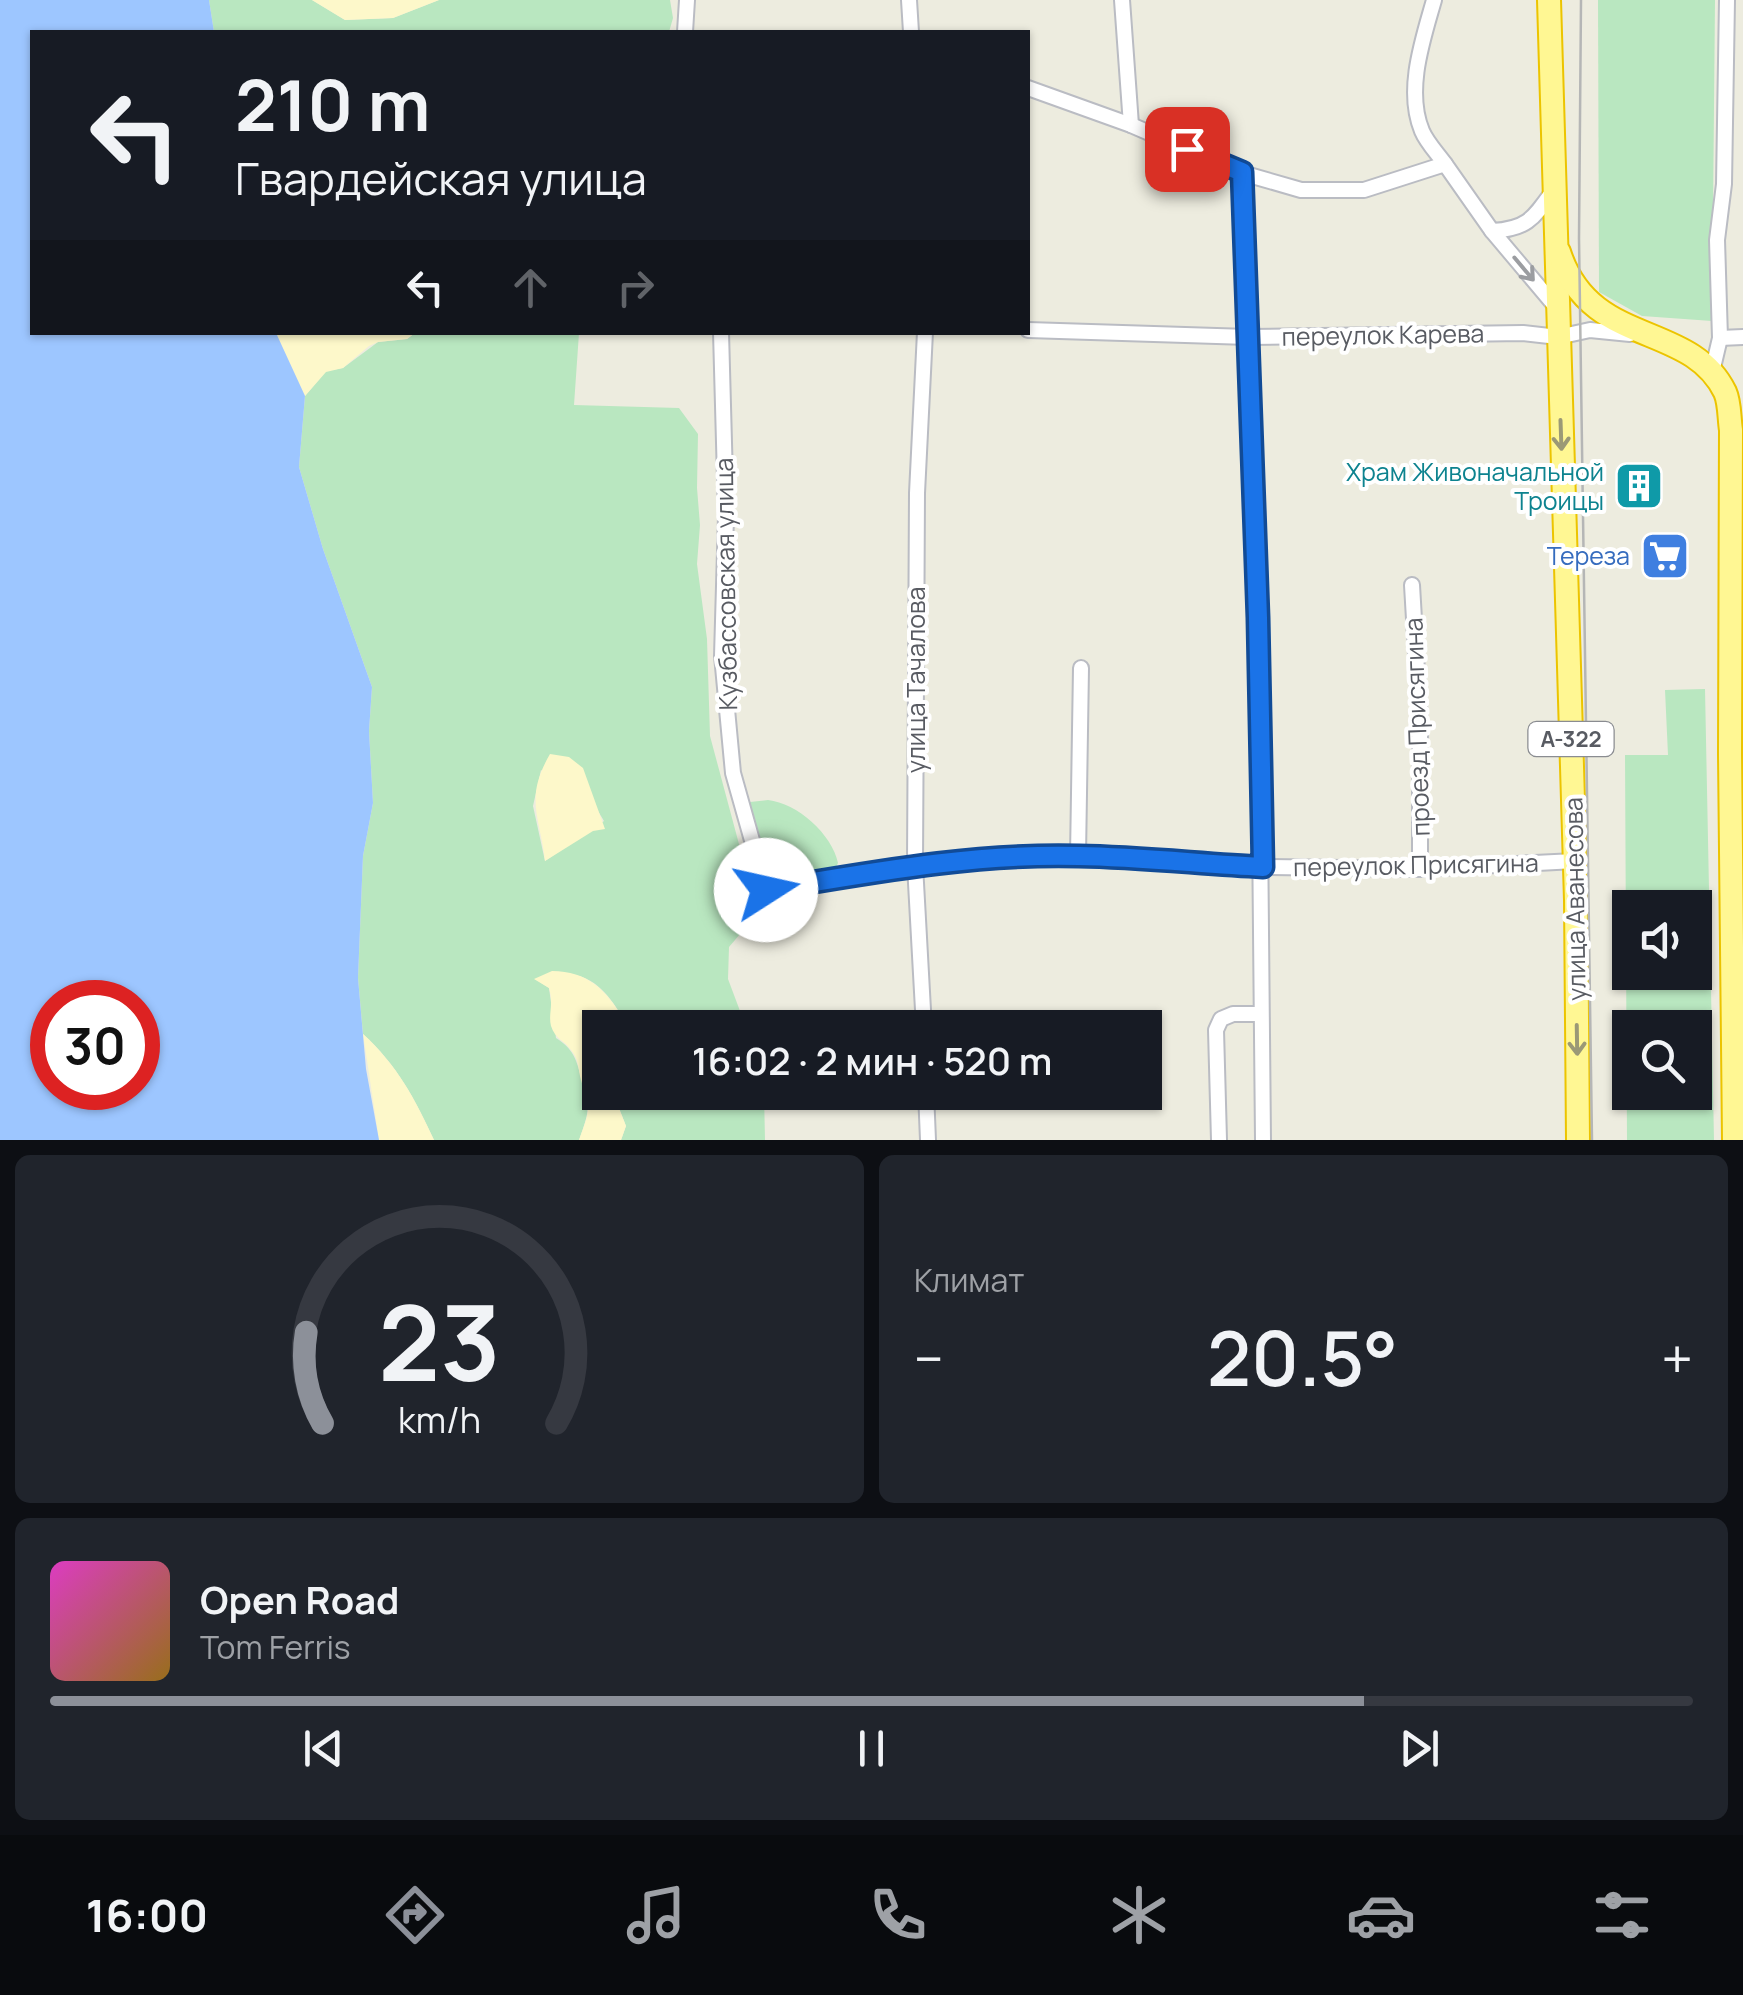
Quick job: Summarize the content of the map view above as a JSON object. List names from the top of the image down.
{
  "streets": {
    "highway": ["А-322", "улица Аванесова"],
    "street": [
      "переулок Карева",
      "Кузбассовская улица",
      "улица Тачалова",
      "проезд Присягина",
      "переулок Присягина"
    ]
  },
  "crossings": [
    ["переулок Карева", "улица Аванесова"],
    ["Кузбассовская улица", "переулок Присягина"],
    ["улица Тачалова", "переулок Присягина"],
    ["проезд Присягина", "переулок Присягина"],
    ["переулок Присягина", "улица Аванесова"]
  ],
  "places": {
    "building": ["Храм Живоначальной Троицы"],
    "supermarket": ["Тереза"]
  },
  "page": {
    "turn": ["210 m", "Гвардейская улица"],
    "limit": "30",
    "trip": "16:02 · 2 мин · 520 m",
    "tile": "Климат",
    "heat": ["−", "20.5°", "+"],
    "song": ["Open Road", "Tom Ferris"],
    "tabs": "16:00",
    "gauge": ["23", "km/h"]
  }
}
